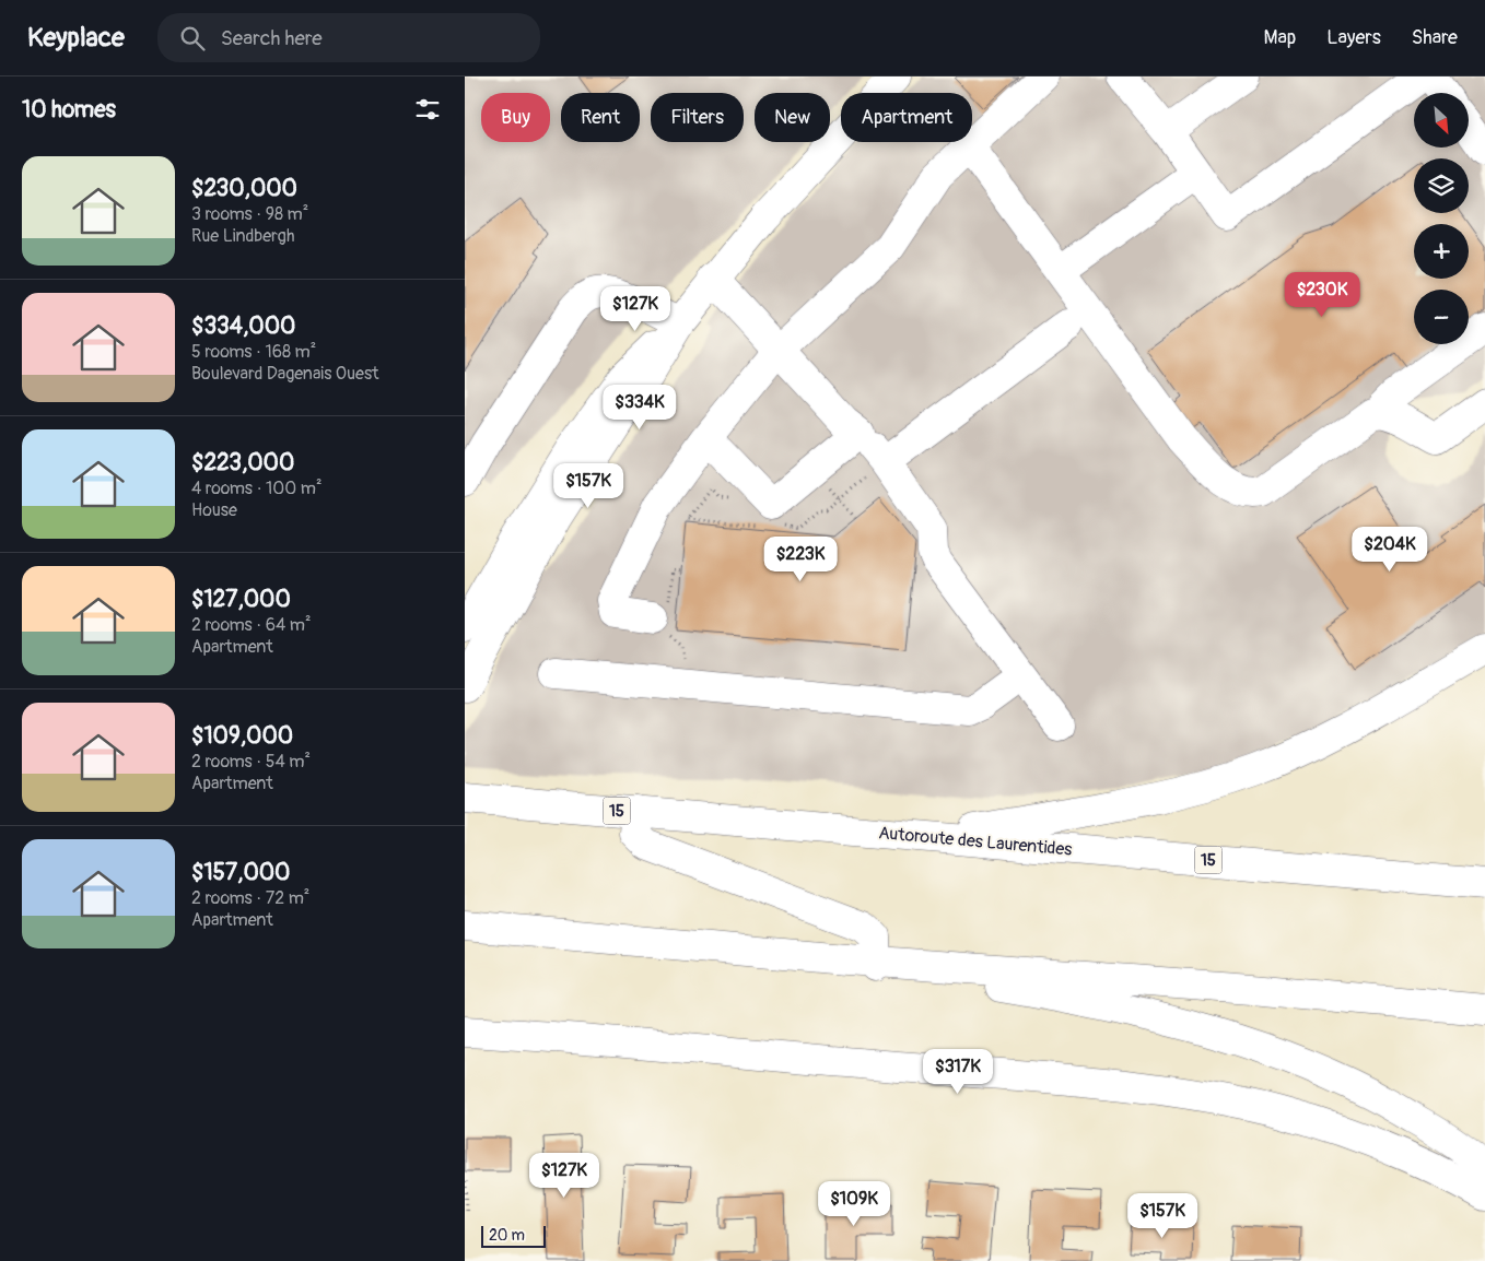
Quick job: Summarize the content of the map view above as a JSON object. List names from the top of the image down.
{
  "streets": {
    "main road": ["15", "Autoroute des Laurentides"]
  },
  "scale_bar": "20 m",
  "north": "bottom right",
  "page": {
    "header": "Keyplace",
    "search": "Search here",
    "nav": ["Map", "Layers", "Share"],
    "heading": "10 homes",
    "map_buttons": ["+", "−"],
    "chip": [
      "Buy",
      "Rent",
      "Filters",
      "New",
      "Apartment"
    ],
    "list": [
      {
        "name": "$230,000",
        "note": "3 rooms · 98 m² · Rue Lindbergh"
      },
      {
        "name": "$334,000",
        "note": "5 rooms · 168 m² · Boulevard Dagenais Ouest"
      },
      {
        "name": "$223,000",
        "note": "4 rooms · 100 m² · House"
      },
      {
        "name": "$127,000",
        "note": "2 rooms · 64 m² · Apartment"
      },
      {
        "name": "$109,000",
        "note": "2 rooms · 54 m² · Apartment"
      },
      {
        "name": "$157,000",
        "note": "2 rooms · 72 m² · Apartment"
      }
    ],
    "price": [
      "$230K",
      "$127K",
      "$334K",
      "$157K",
      "$204K",
      "$223K",
      "$317K",
      "$127K",
      "$109K",
      "$157K"
    ],
    "scale": "20 m"
  }
}
